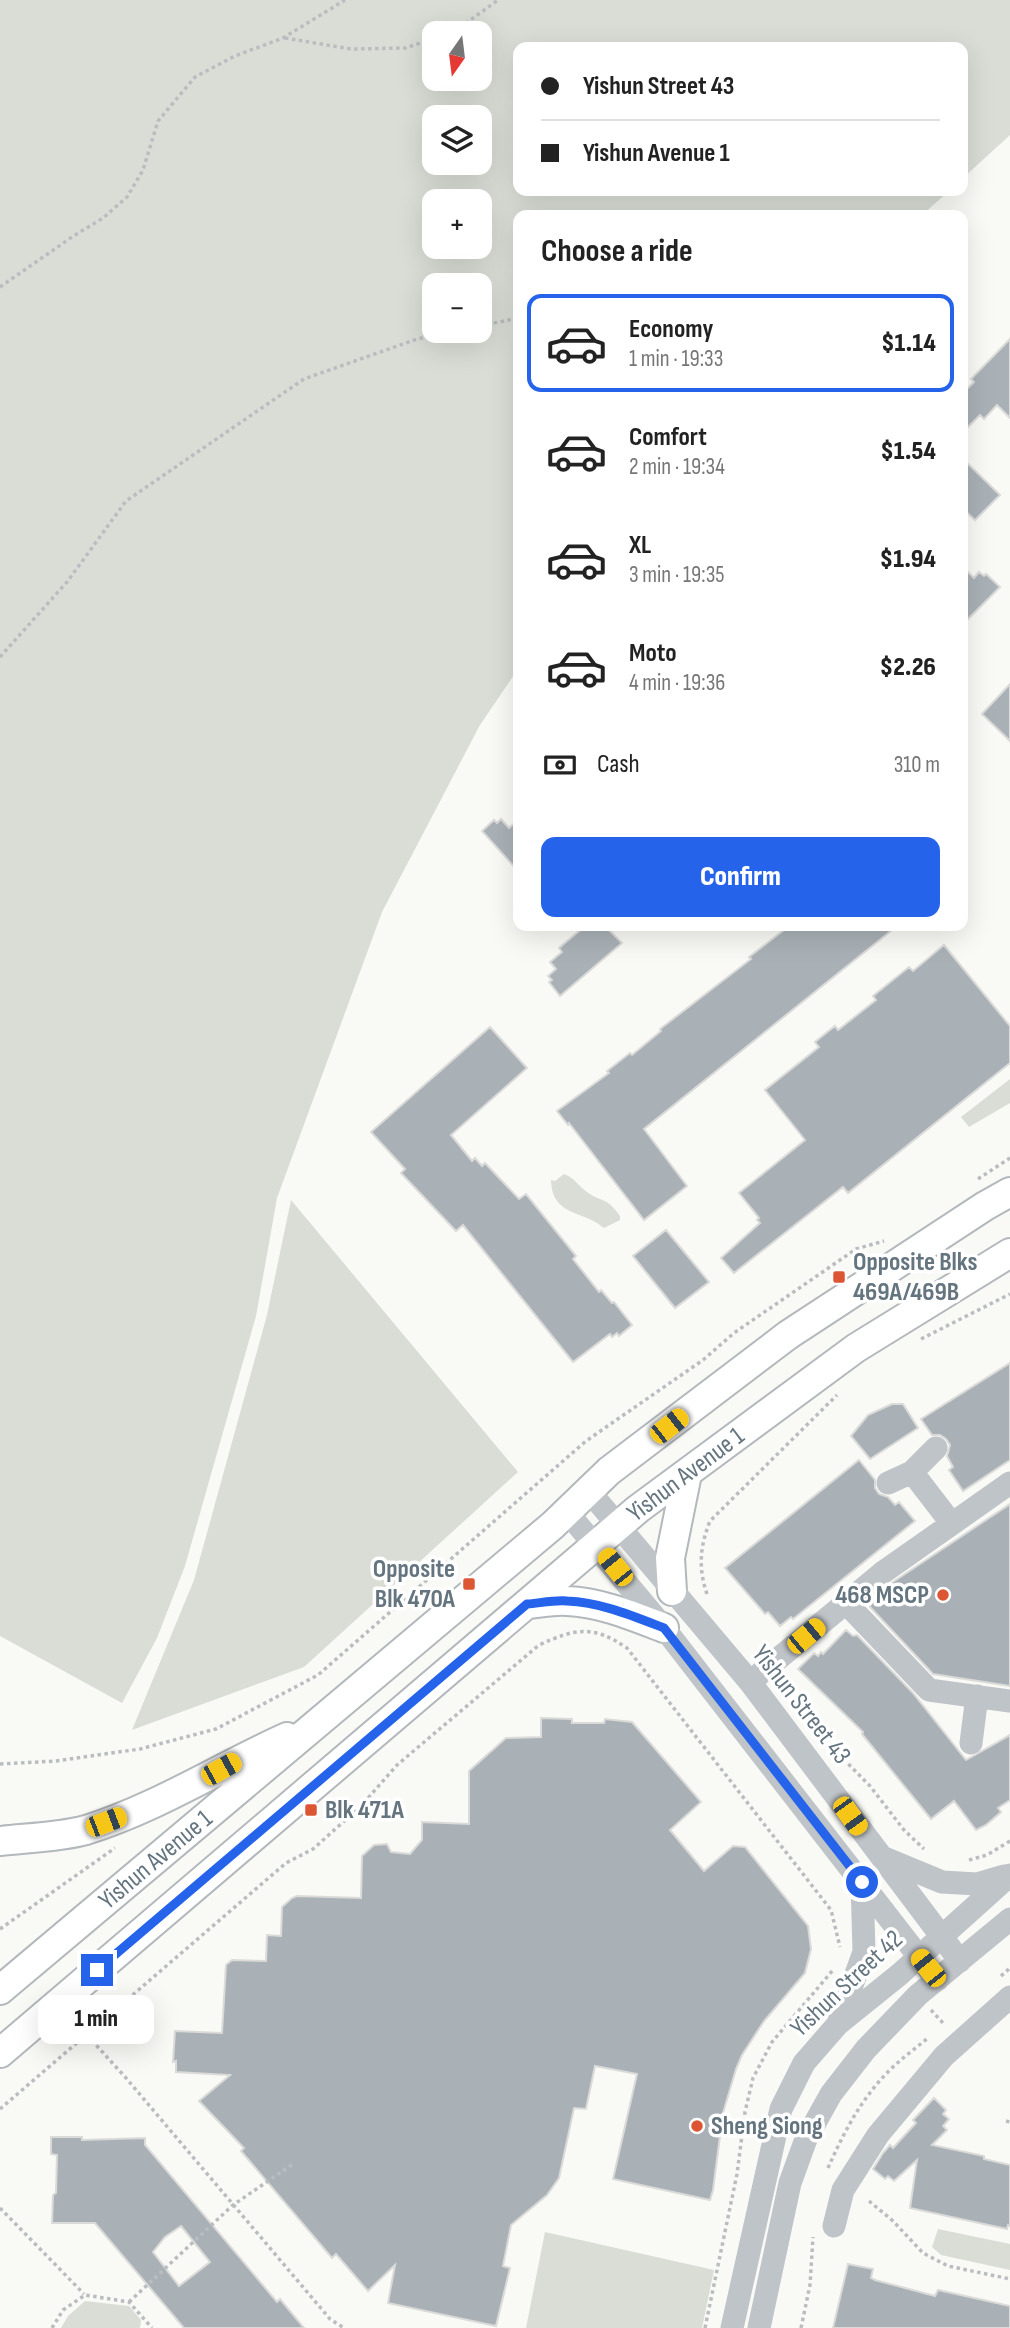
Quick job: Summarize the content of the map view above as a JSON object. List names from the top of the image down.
{
  "streets": {
    "main road": ["Yishun Avenue 1"],
    "street": ["Yishun Street 43", "Yishun Street 42"]
  },
  "crossings": [
    ["Yishun Avenue 1", "Yishun Street 43"],
    ["Yishun Street 43", "Yishun Street 42"]
  ],
  "places": {
    "transit": ["Opposite Blks 469A/469B", "Opposite Blk 470A", "Blk 471A"],
    "other": ["468 MSCP", "Sheng Siong"]
  },
  "north": "bottom",
  "page": {
    "map_buttons": ["+", "−"],
    "banner": ["Yishun Street 43", "Yishun Avenue 1"],
    "heading": "Choose a ride",
    "list": [
      {
        "name": "Economy",
        "note": "1 min · 19:33",
        "value": "$1.14"
      },
      {
        "name": "Comfort",
        "note": "2 min · 19:34",
        "value": "$1.54"
      },
      {
        "name": "XL",
        "note": "3 min · 19:35",
        "value": "$1.94"
      },
      {
        "name": "Moto",
        "note": "4 min · 19:36",
        "value": "$2.26"
      }
    ],
    "pay": ["Cash", "310 m"],
    "buttons": "Confirm",
    "bubble": "1 min"
  }
}
